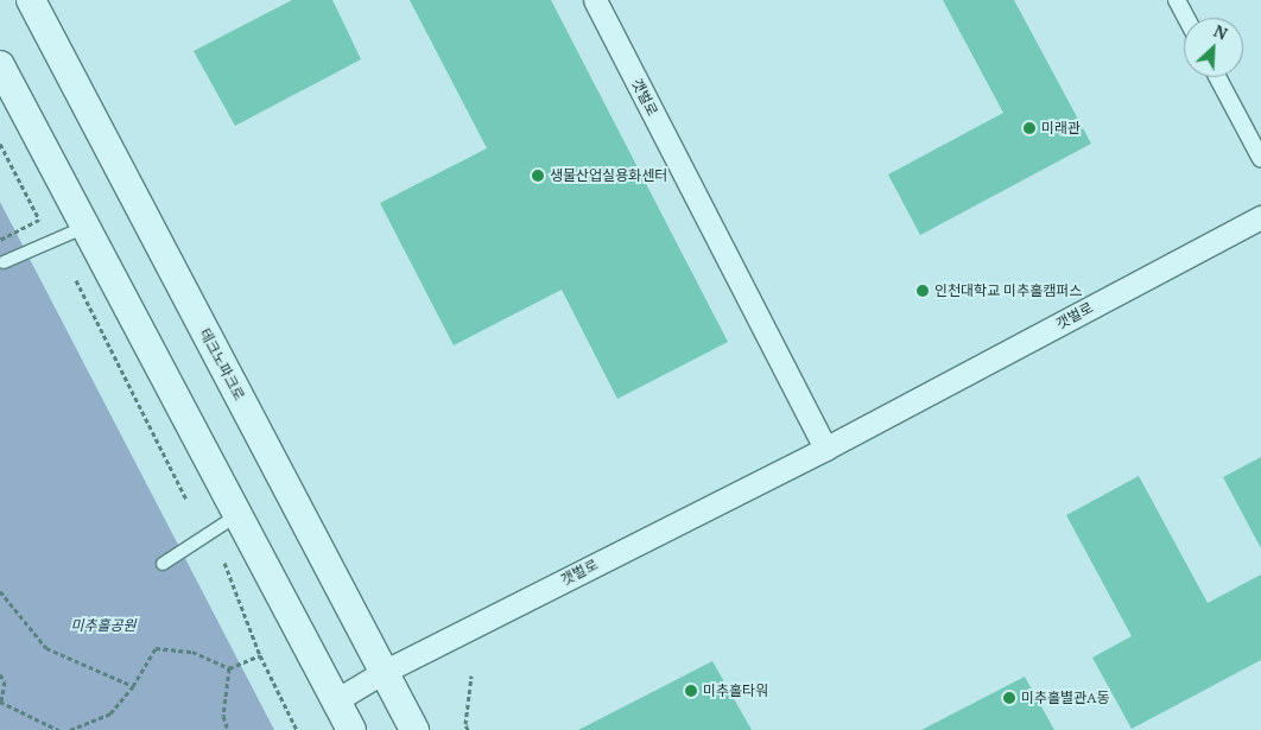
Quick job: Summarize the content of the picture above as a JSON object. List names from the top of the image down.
{
  "streets": {
    "street": ["갯벌로", "테크노파크로"]
  },
  "crossings": [
    ["갯벌로", "테크노파크로"]
  ],
  "parks": ["미추홀공원"],
  "places": [
    "미래관",
    "생물산업실용화센터",
    "인천대학교 미추홀캠퍼스",
    "미추홀타워",
    "미추홀별관A동"
  ],
  "north": "top right"
}
